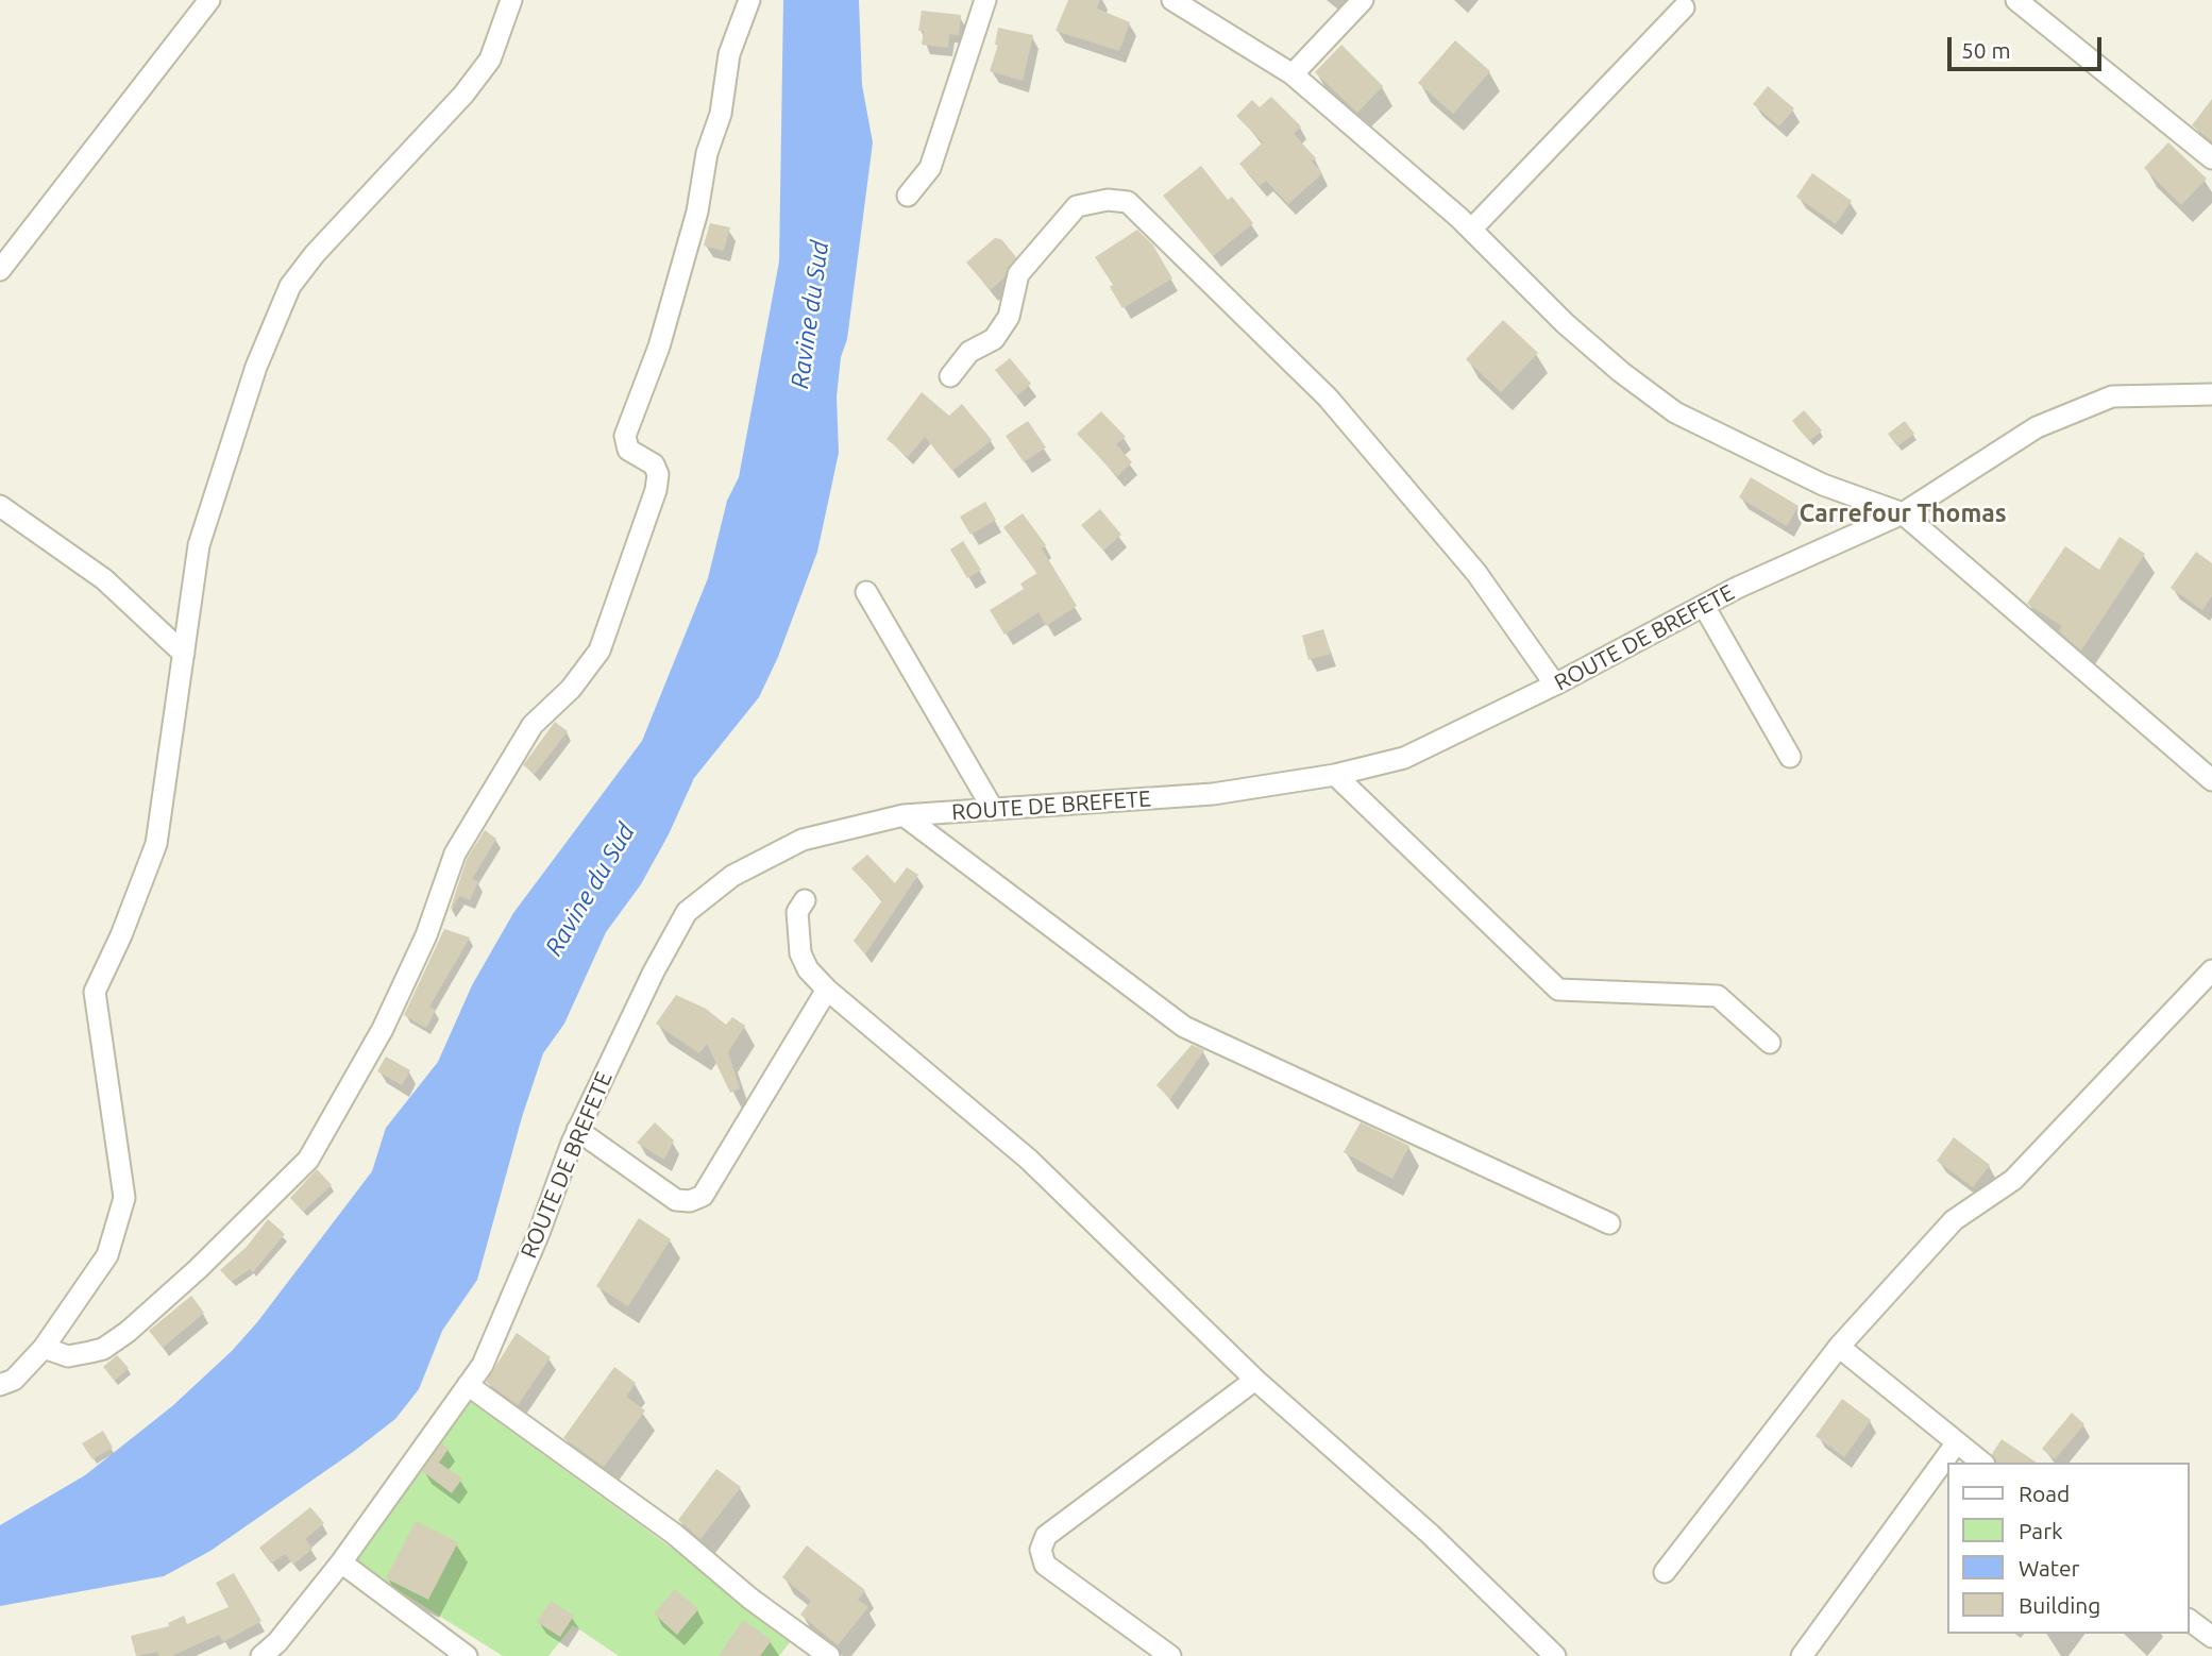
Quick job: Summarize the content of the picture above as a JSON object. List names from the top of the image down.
{
  "streets": {
    "street": ["ROUTE DE BREFETE"]
  },
  "districts": ["Carrefour Thomas"],
  "water": ["Ravine du Sud"],
  "legend": [
    "Road",
    "Park",
    "Water",
    "Building"
  ],
  "scale_bar": "50 m"
}
